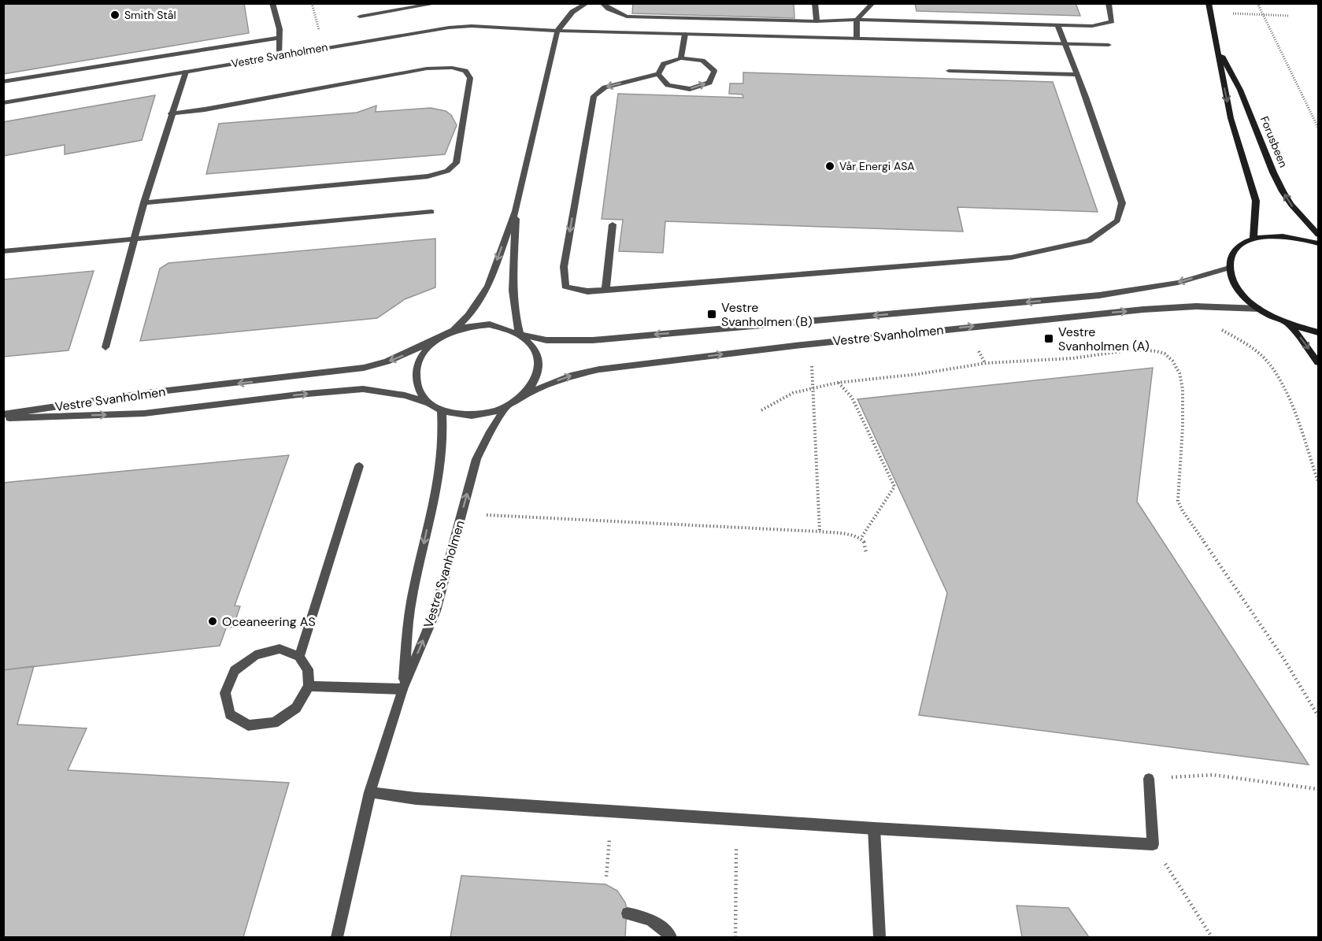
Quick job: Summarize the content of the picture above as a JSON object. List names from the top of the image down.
{
  "streets": {
    "main road": ["Forusbeen"],
    "street": ["Vestre Svanholmen"]
  },
  "places": {
    "other": ["Smith Stål", "Vår Energi ASA", "Oceaneering AS"],
    "transit": ["Vestre Svanholmen (B)", "Vestre Svanholmen (A)"]
  }
}
